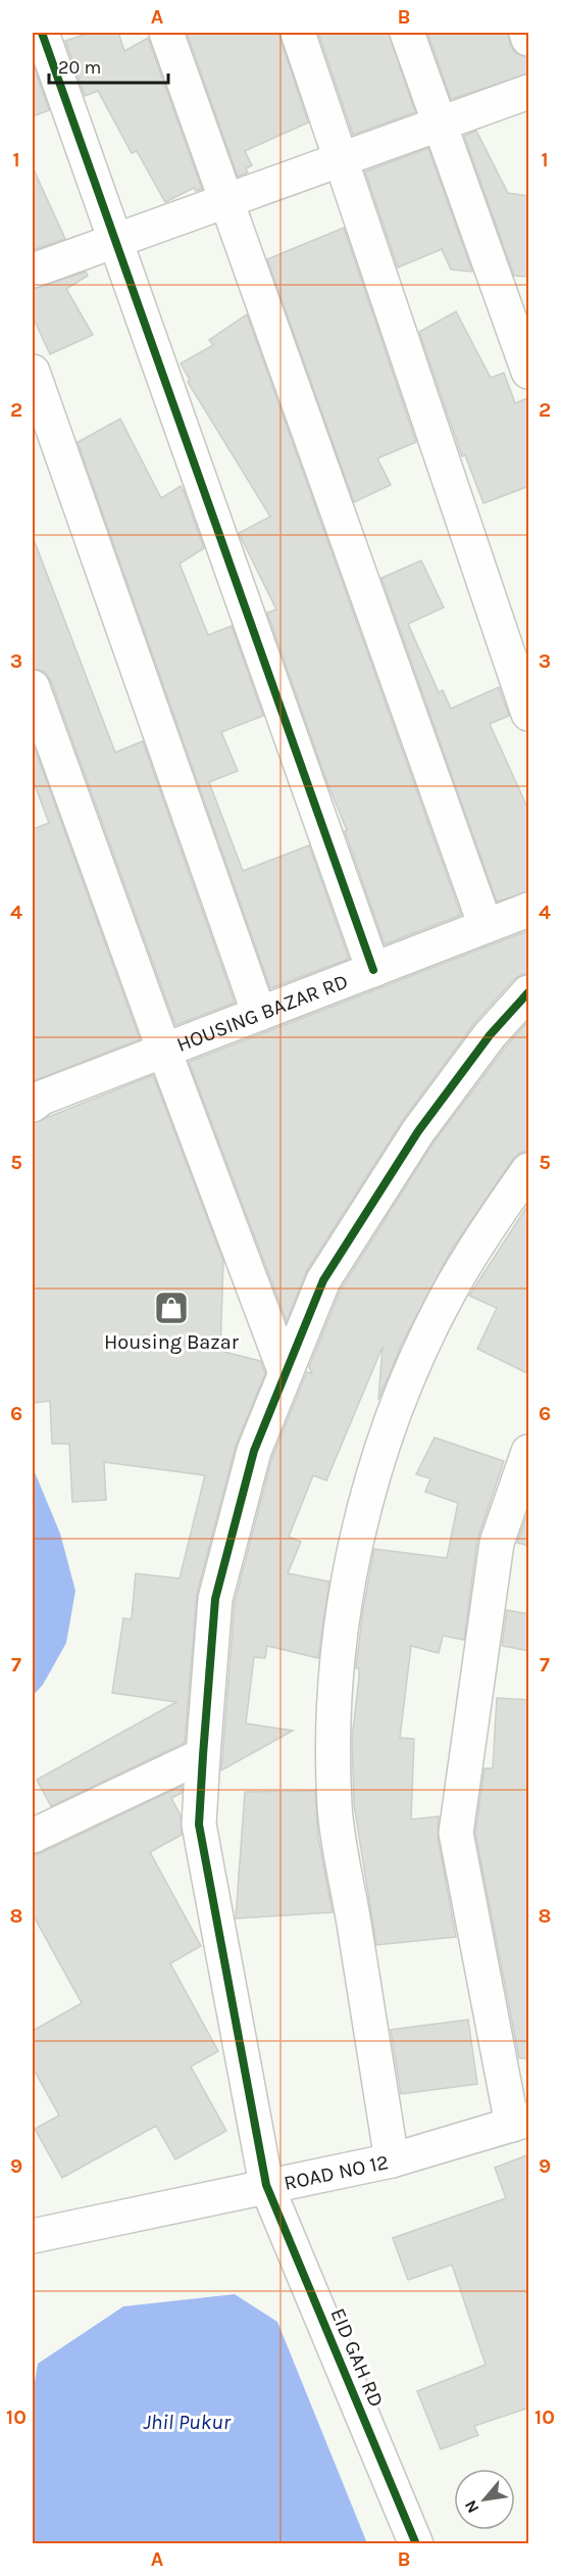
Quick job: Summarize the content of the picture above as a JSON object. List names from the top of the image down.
{
  "streets": {
    "street": ["HOUSING BAZAR RD", "ROAD NO 12", "EID GAH RD"]
  },
  "crossings": [
    ["ROAD NO 12", "EID GAH RD"]
  ],
  "water": ["Jhil Pukur"],
  "places": {
    "shop": ["Housing Bazar"]
  },
  "scale_bar": "20 m",
  "north": "bottom left",
  "grid": {
    "columns": ["A", "B"],
    "rows": [
      "1",
      "2",
      "3",
      "4",
      "5",
      "6",
      "7",
      "8",
      "9",
      "10"
    ]
  }
}
